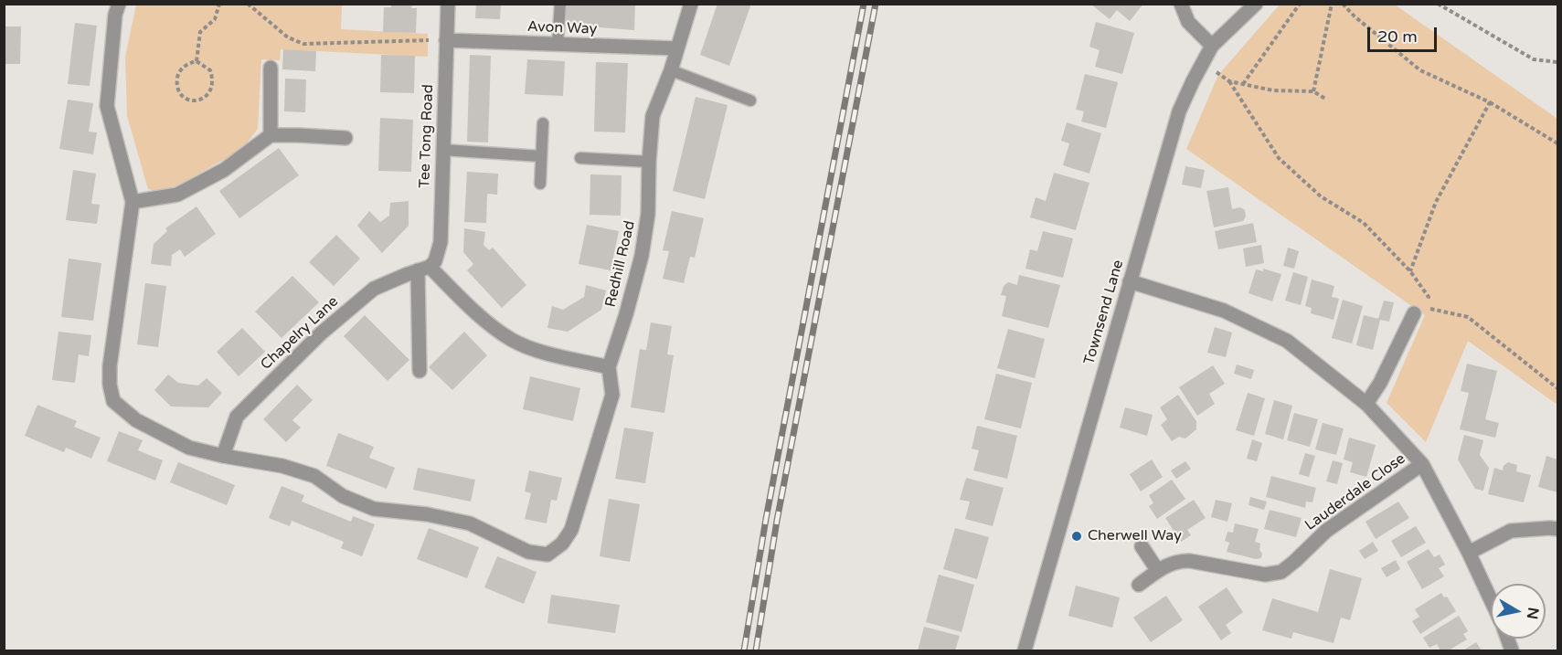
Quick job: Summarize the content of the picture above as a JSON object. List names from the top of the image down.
{
  "streets": {
    "street": [
      "Avon Way",
      "Tee Tong Road",
      "Redhill Road",
      "Townsend Lane",
      "Chapelry Lane",
      "Lauderdale Close"
    ]
  },
  "crossings": [
    ["Avon Way", "Tee Tong Road"],
    ["Avon Way", "Redhill Road"],
    ["Tee Tong Road", "Chapelry Lane"],
    ["Redhill Road", "Chapelry Lane"]
  ],
  "places": ["Cherwell Way"],
  "scale_bar": "20 m",
  "north": "right"
}
